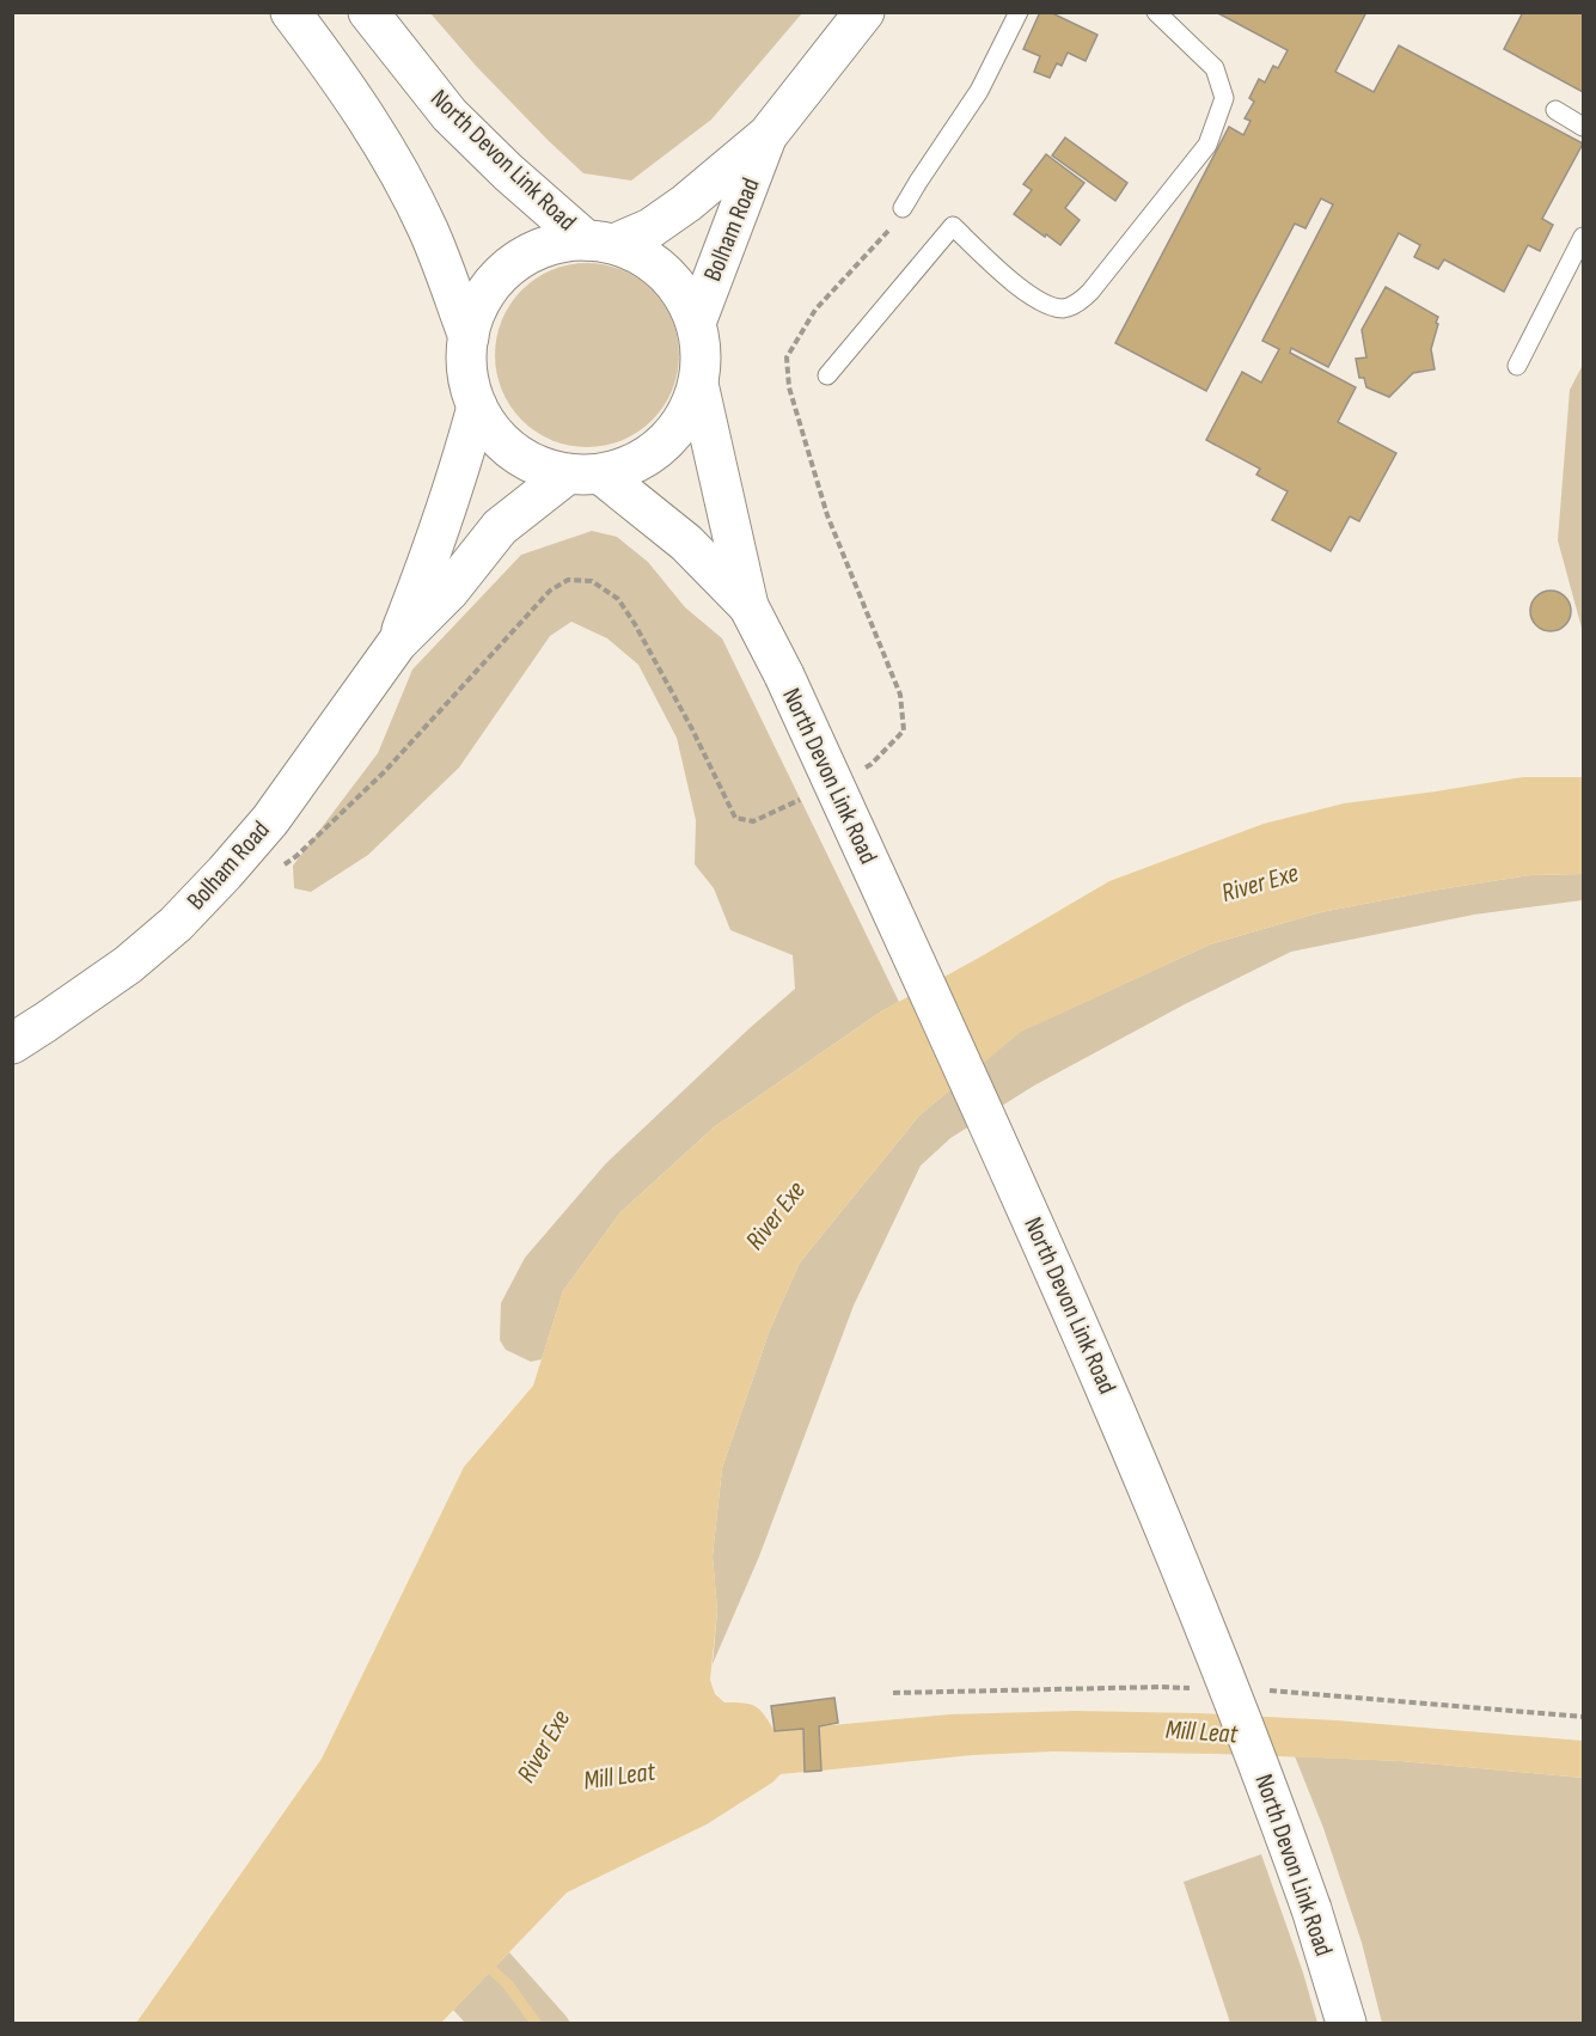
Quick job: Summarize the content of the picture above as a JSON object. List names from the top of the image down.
{
  "streets": {
    "main road": ["North Devon Link Road", "Bolham Road"]
  },
  "crossings": [
    ["North Devon Link Road", "Bolham Road"]
  ],
  "water": ["River Exe", "Mill Leat"]
}
